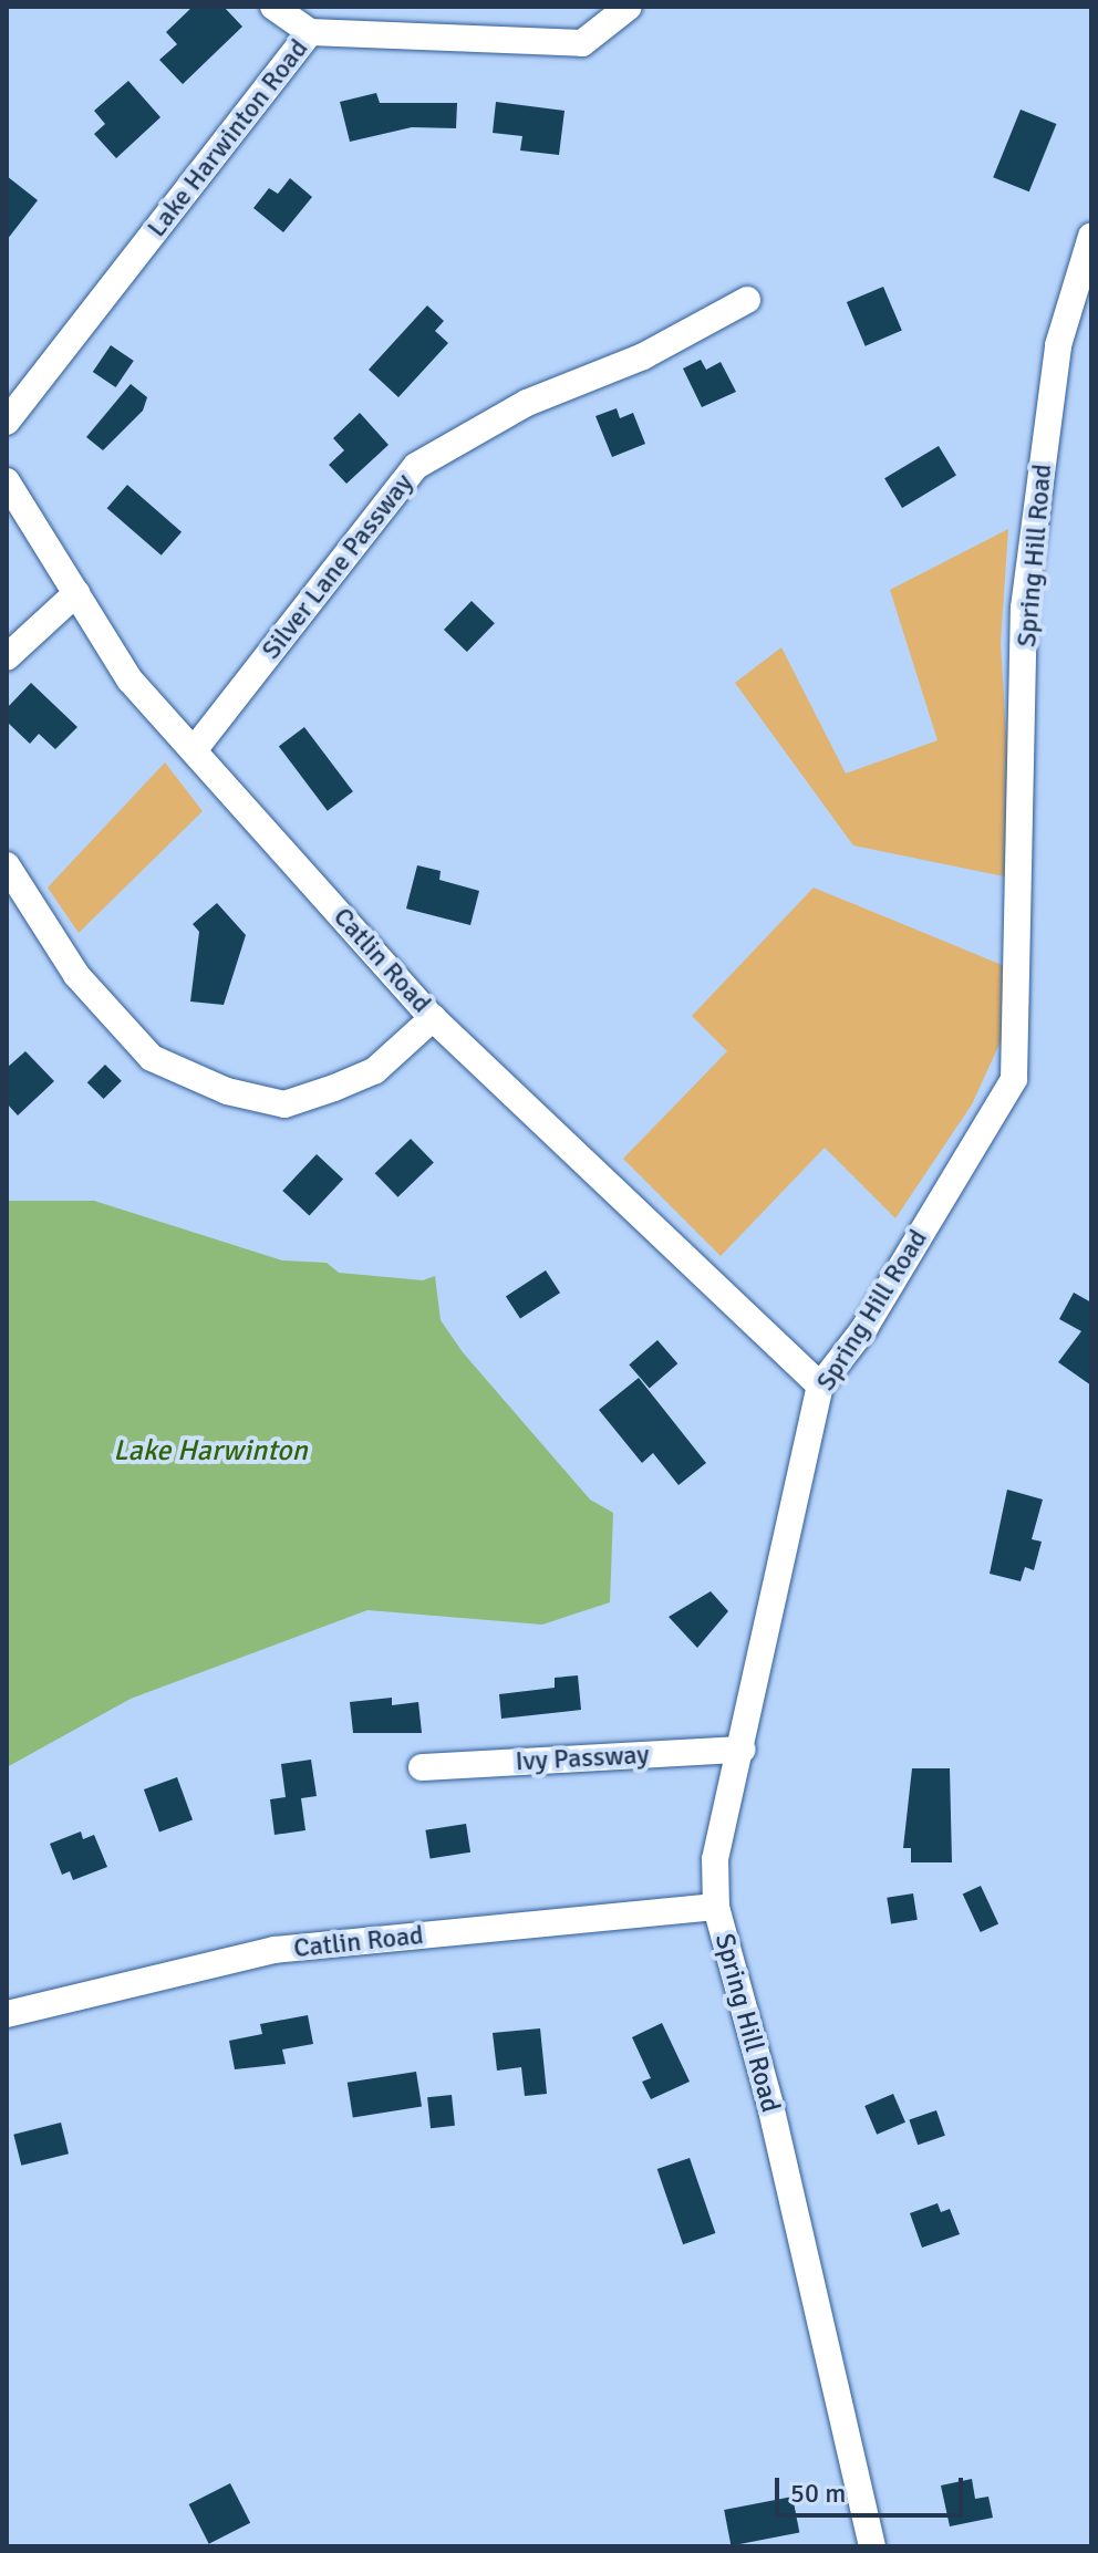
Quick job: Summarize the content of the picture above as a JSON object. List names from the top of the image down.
{
  "streets": {
    "street": [
      "Lake Harwinton Road",
      "Spring Hill Road",
      "Silver Lane Passway",
      "Catlin Road",
      "Ivy Passway"
    ]
  },
  "crossings": [
    ["Spring Hill Road", "Catlin Road"],
    ["Spring Hill Road", "Ivy Passway"],
    ["Silver Lane Passway", "Catlin Road"]
  ],
  "water": ["Lake Harwinton"],
  "scale_bar": "50 m"
}
